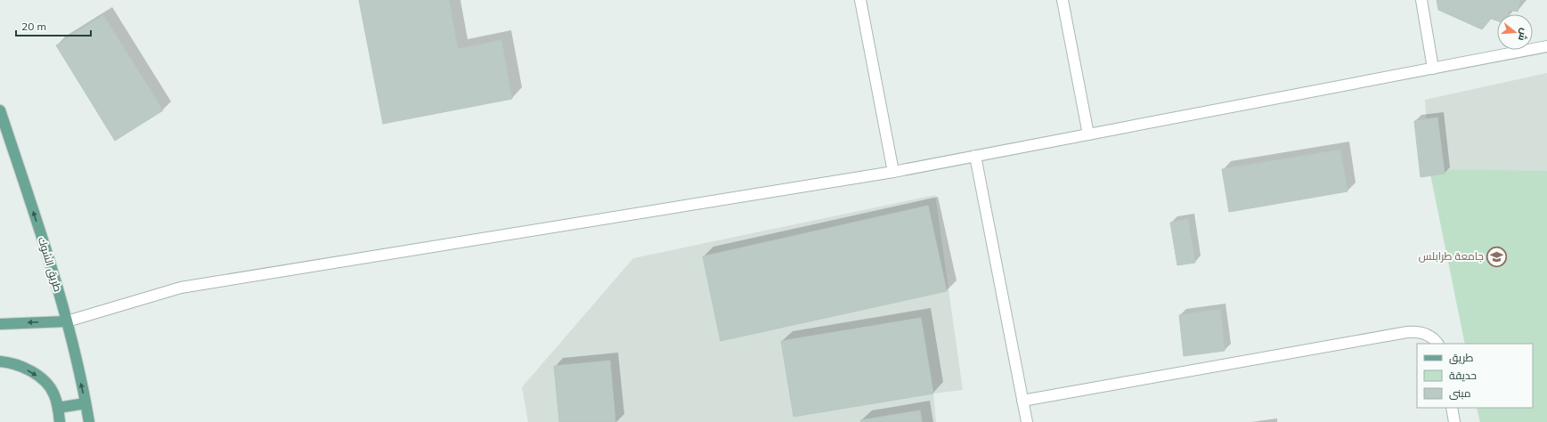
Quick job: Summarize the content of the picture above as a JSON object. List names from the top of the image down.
{
  "streets": {
    "main road": ["طريق الشوك"]
  },
  "one_way": ["طريق الشوك"],
  "places": {
    "school or university": ["جامعة طرابلس"]
  },
  "legend": ["طريق", "حديقة", "مبنى"],
  "scale_bar": "20 m",
  "north": "right"
}
